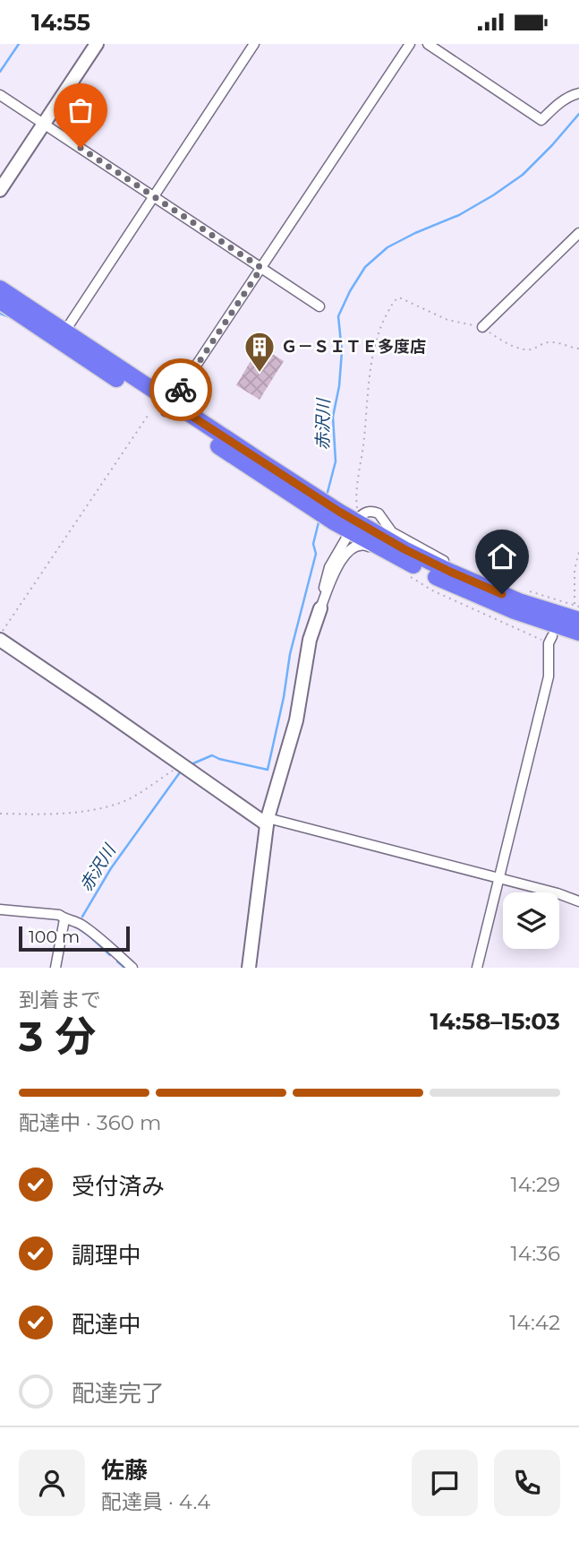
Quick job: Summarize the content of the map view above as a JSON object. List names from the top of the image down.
{
  "water": ["赤沢川"],
  "places": {
    "building": ["Ｇ－ＳＩＴＥ多度店"]
  },
  "scale_bar": "100 m",
  "page": {
    "status": "14:55",
    "scale": "100 m",
    "heading": ["3 分", "到着まで", "14:58–15:03"],
    "panel": ["佐藤", "配達員 · 4.4"],
    "bar": "配達中 · 360 m",
    "list": [
      ["受付済み", "14:29"],
      ["調理中", "14:36"],
      ["配達中", "14:42"],
      "配達完了"
    ]
  }
}
